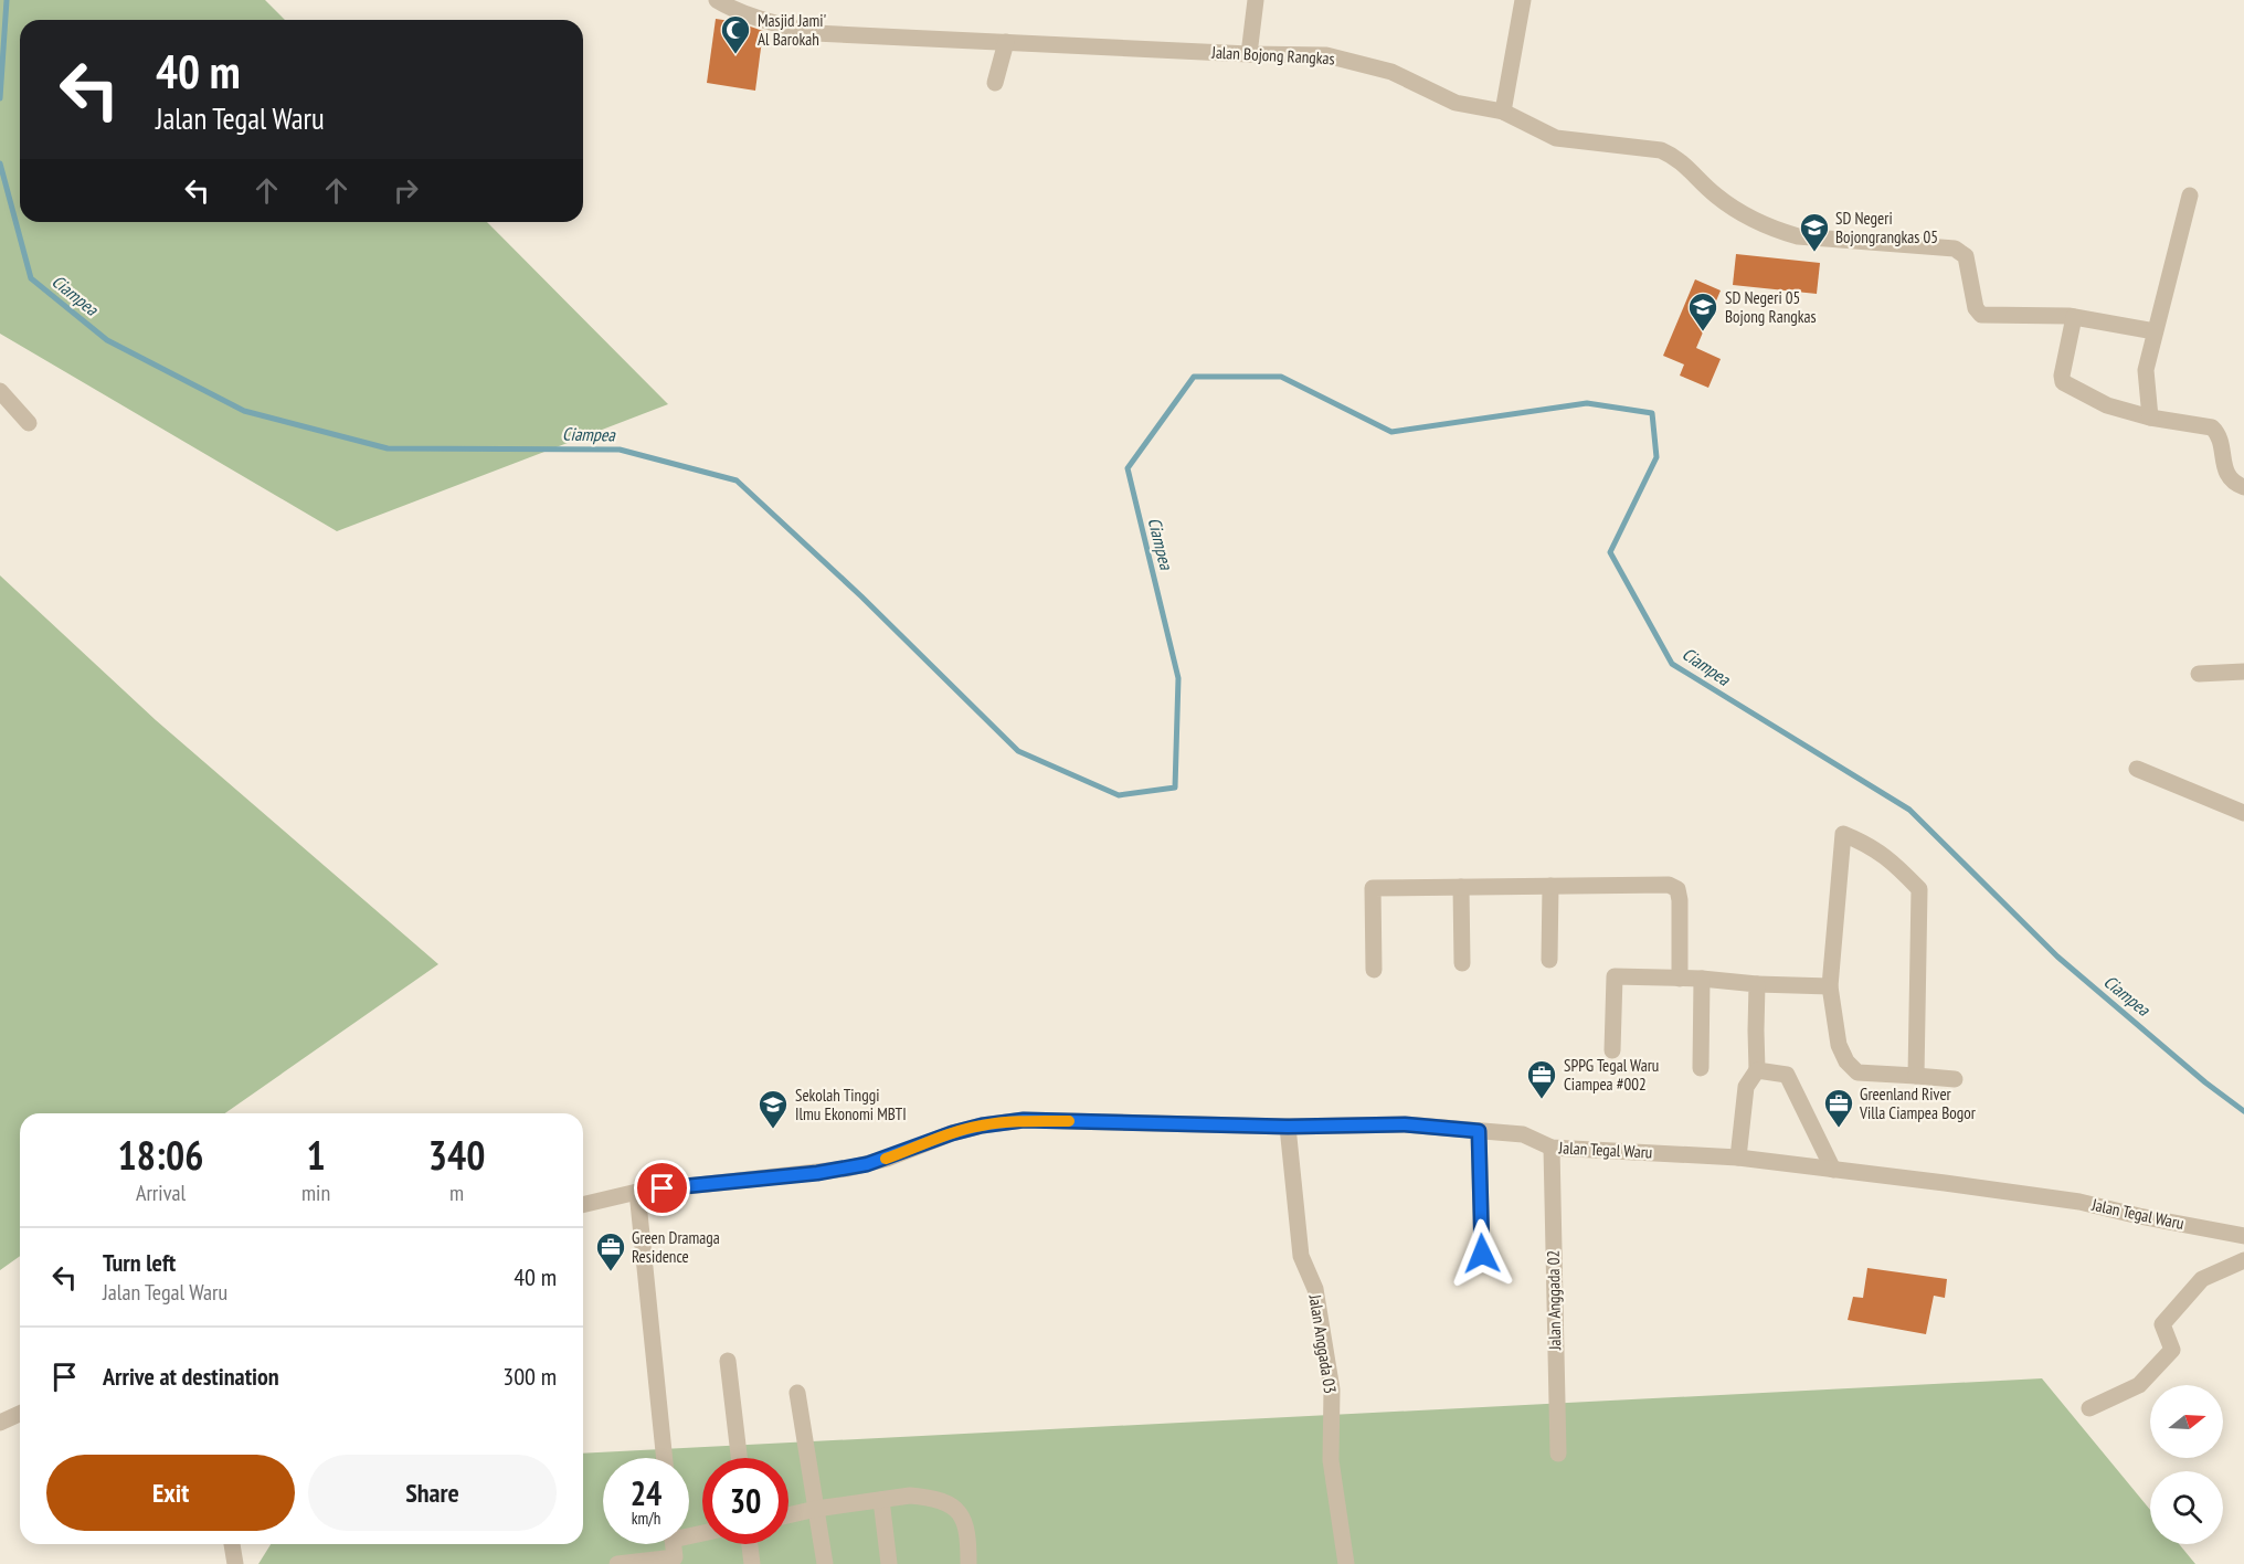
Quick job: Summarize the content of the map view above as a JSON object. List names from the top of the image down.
{
  "streets": {
    "street": [
      "Jalan Bojong Rangkas",
      "Jalan Tegal Waru",
      "Jalan Anggada 02",
      "Jalan Anggada 03"
    ]
  },
  "crossings": [
    ["Jalan Tegal Waru", "Jalan Anggada 02"],
    ["Jalan Tegal Waru", "Jalan Anggada 03"]
  ],
  "water": ["Ciampea"],
  "places": {
    "mosque": ["Masjid Jami' Al Barokah"],
    "school or university": ["SD Negeri Bojongrangkas 05", "SD Negeri 05 Bojong Rangkas", "Sekolah Tinggi Ilmu Ekonomi MBTI"],
    "office": ["SPPG Tegal Waru Ciampea #002", "Greenland River Villa Ciampea Bogor", "Green Dramaga Residence"]
  },
  "north": "right",
  "page": {
    "turn": ["40 m", "Jalan Tegal Waru"],
    "eta": [
      "18:06",
      "Arrival",
      "1",
      "min",
      "340",
      "m"
    ],
    "list": [
      {
        "name": "Turn left",
        "note": "Jalan Tegal Waru",
        "value": "40 m"
      },
      {
        "name": "Arrive at destination",
        "value": "300 m"
      }
    ],
    "buttons": ["Exit", "Share"],
    "speed": "24 km/h",
    "limit": "30"
  }
}
